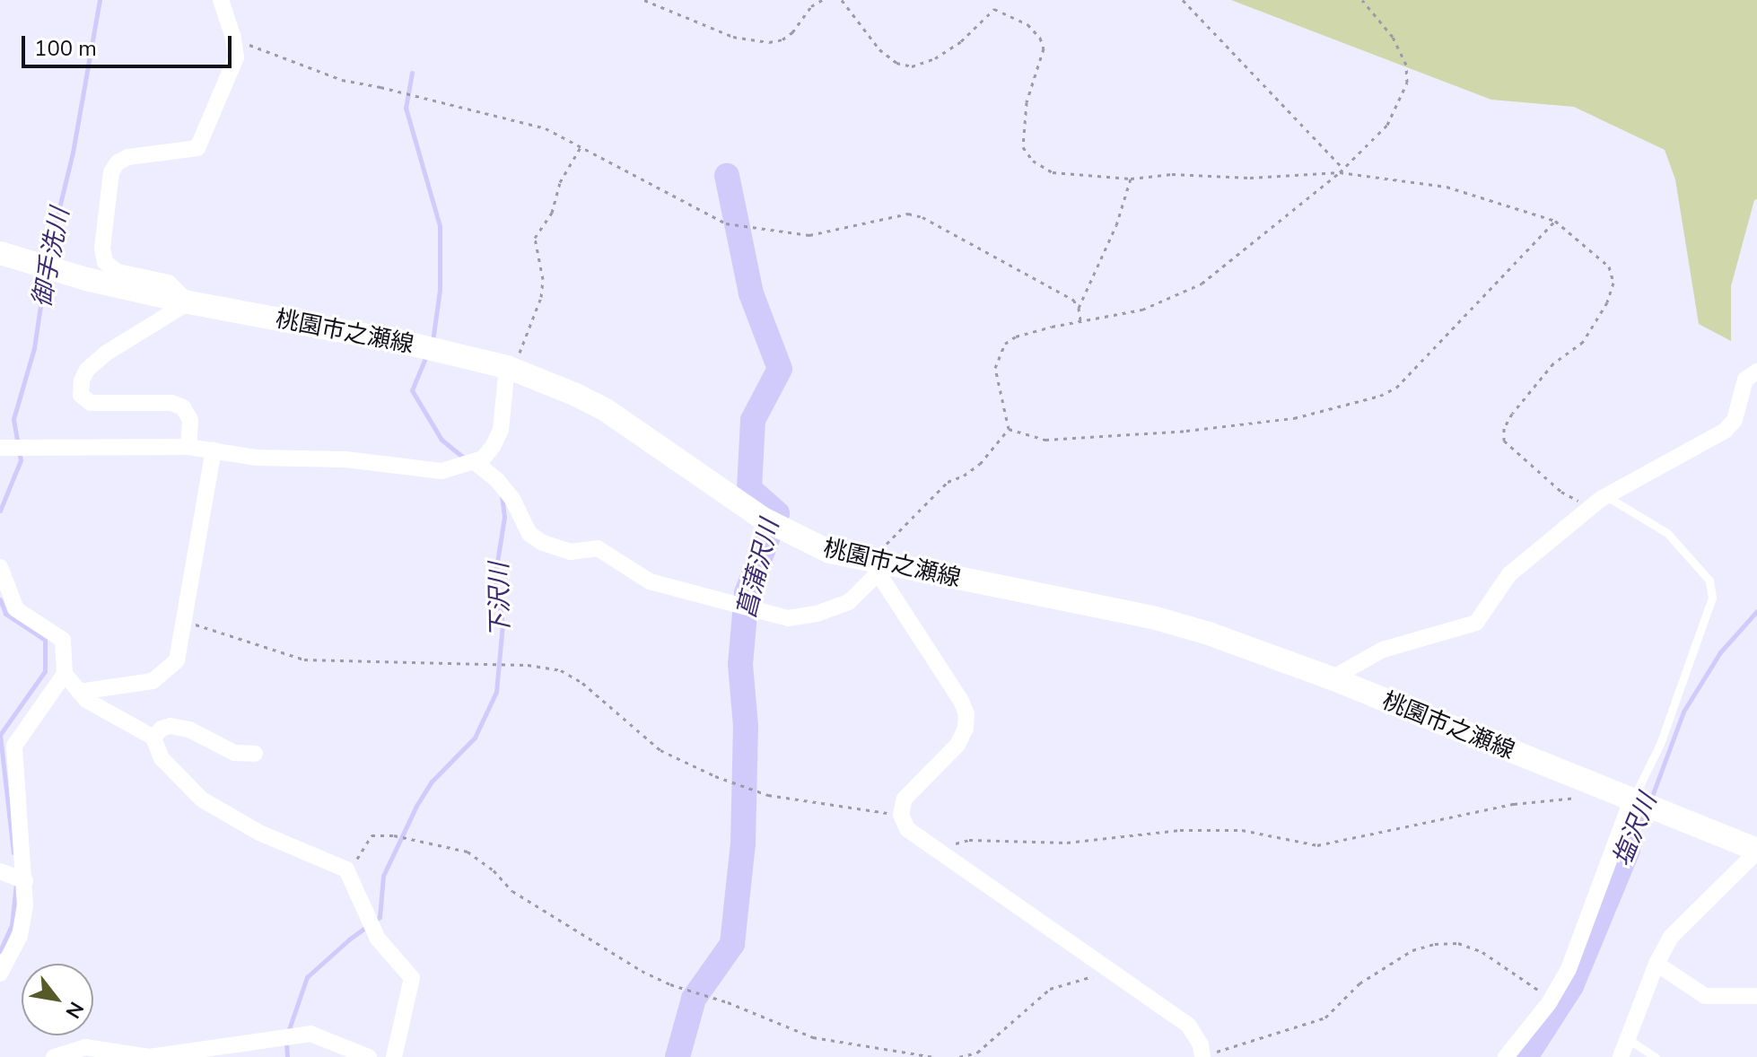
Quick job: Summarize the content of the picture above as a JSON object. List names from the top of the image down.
{
  "streets": {
    "main road": ["桃園市之瀬線"]
  },
  "water": [
    "御手洗川",
    "菖蒲沢川",
    "下沢川",
    "塩沢川"
  ],
  "scale_bar": "100 m",
  "north": "bottom right"
}
